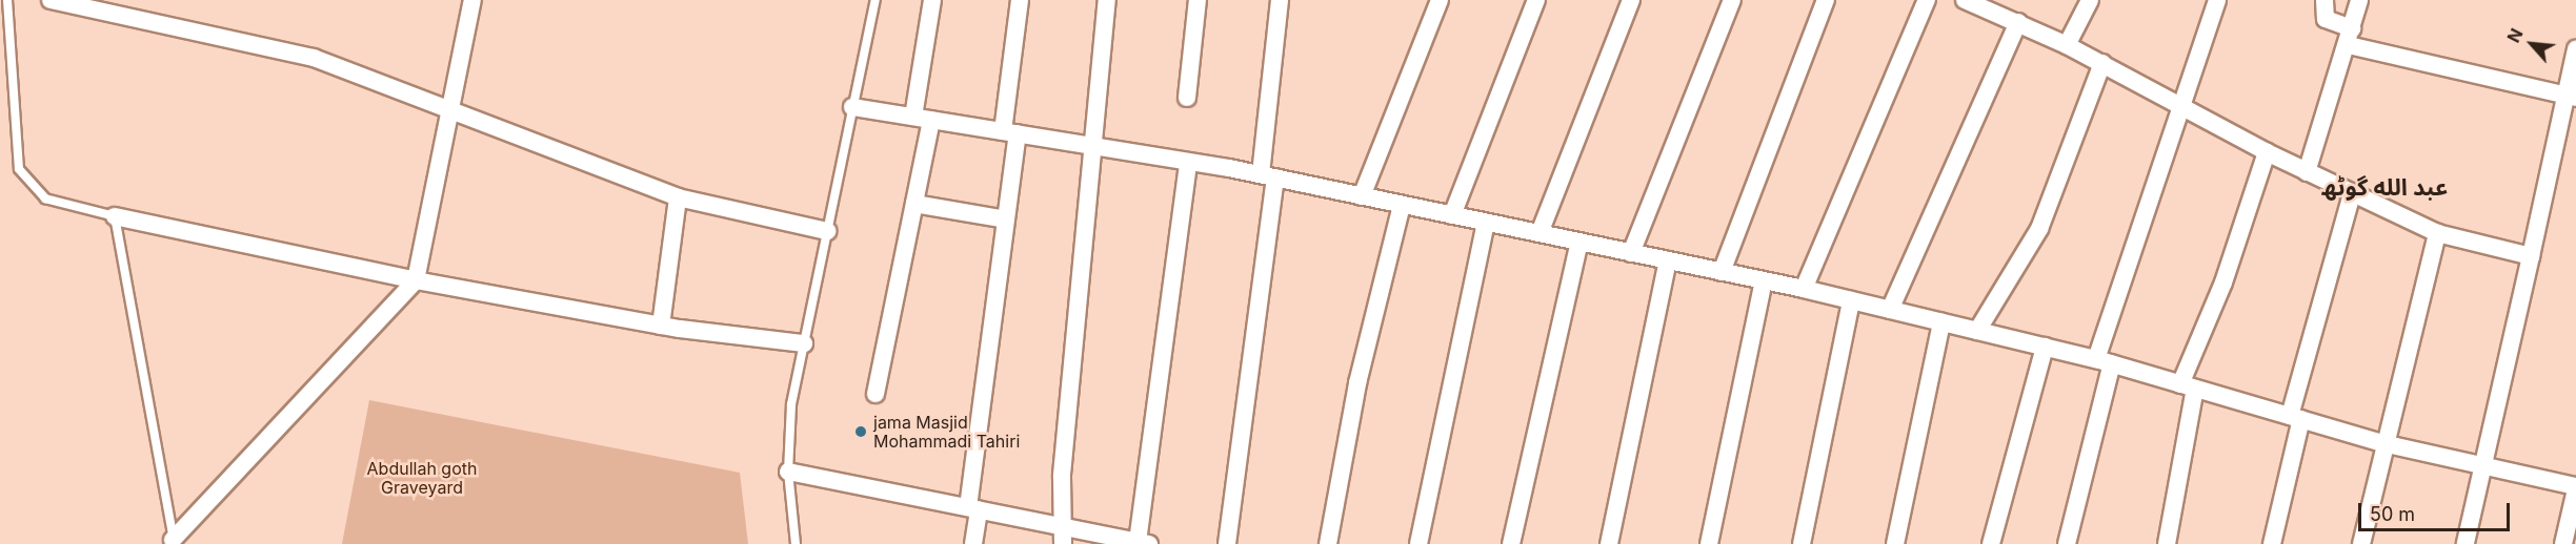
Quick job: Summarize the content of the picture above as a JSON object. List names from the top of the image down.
{
  "districts": ["عبد الله گوٹھ"],
  "parks": ["Abdullah goth Graveyard"],
  "places": ["jama Masjid Mohammadi Tahiri"],
  "scale_bar": "50 m",
  "north": "top left"
}
